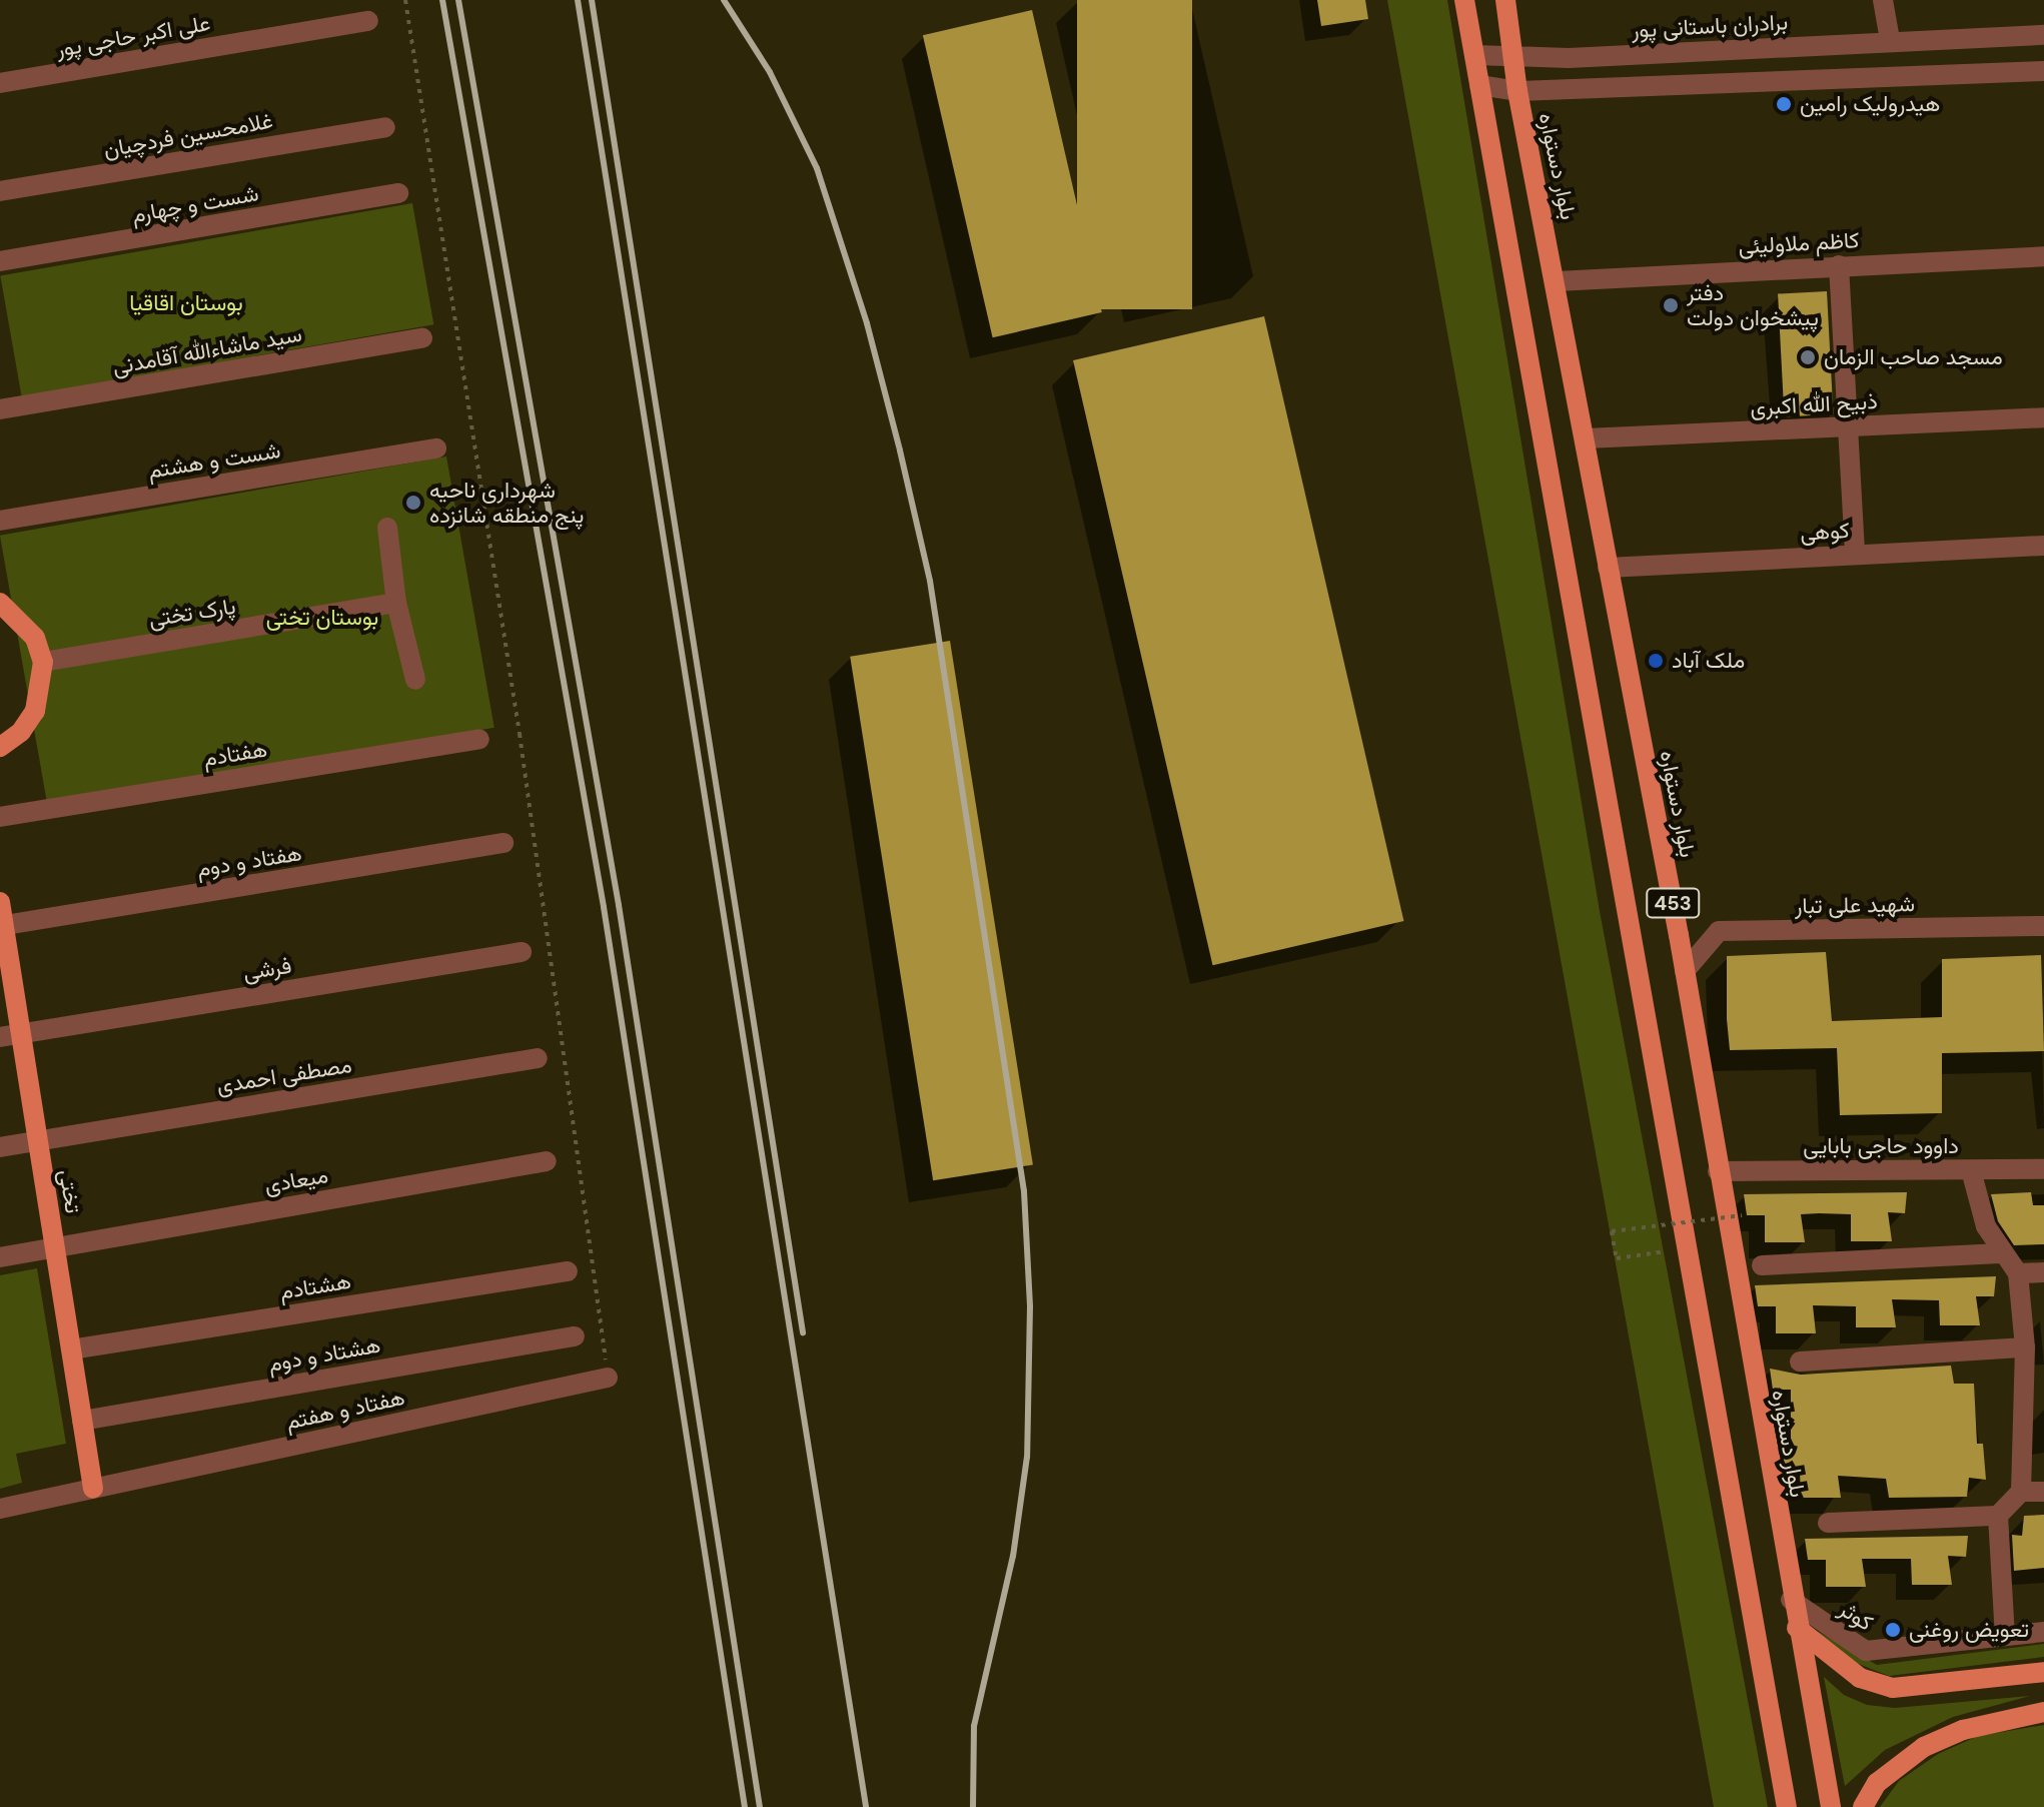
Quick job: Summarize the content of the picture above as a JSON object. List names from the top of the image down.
{
  "streets": {
    "main road": ["بلوار دستواره", "453", "تختی"],
    "street": [
      "برادران باستانی پور",
      "علی اکبر حاجی پور",
      "غلامحسین فردچیان",
      "شست و چهارم",
      "کاظم ملاولیئی",
      "سید ماشاءالله آقامدنی",
      "ذبیح الله اکبری",
      "شست و هشتم",
      "کوهی",
      "پارک تختی",
      "هفتادم",
      "هفتاد و دوم",
      "شهید علی تبار",
      "فرشی",
      "مصطفی احمدی",
      "داوود حاجی بابایی",
      "میعادی",
      "هشتادم",
      "هشتاد و دوم",
      "هفتاد و هفتم",
      "کوثر"
    ]
  },
  "crossings": [
    ["برادران باستانی پور", "بلوار دستواره"],
    ["برادران باستانی پور", "453"],
    ["بلوار دستواره", "کاظم ملاولیئی"],
    ["بلوار دستواره", "ذبیح الله اکبری"],
    ["بلوار دستواره", "کوهی"],
    ["بلوار دستواره", "شهید علی تبار"],
    ["بلوار دستواره", "داوود حاجی بابایی"],
    ["بلوار دستواره", "کوثر"],
    ["هفتاد و دوم", "تختی"],
    ["فرشی", "تختی"],
    ["مصطفی احمدی", "تختی"],
    ["میعادی", "تختی"],
    ["تختی", "هشتادم"],
    ["تختی", "هشتاد و دوم"],
    ["تختی", "هفتاد و هفتم"]
  ],
  "parks": ["بوستان اقاقیا", "بوستان تختی"],
  "places": [
    "هیدرولیک رامین",
    "دفتر پیشخوان دولت",
    "مسجد صاحب الزمان",
    "شهرداری ناحیه پنج منطقه شانزده",
    "ملک آباد",
    "تعویض روغنی"
  ]
}
